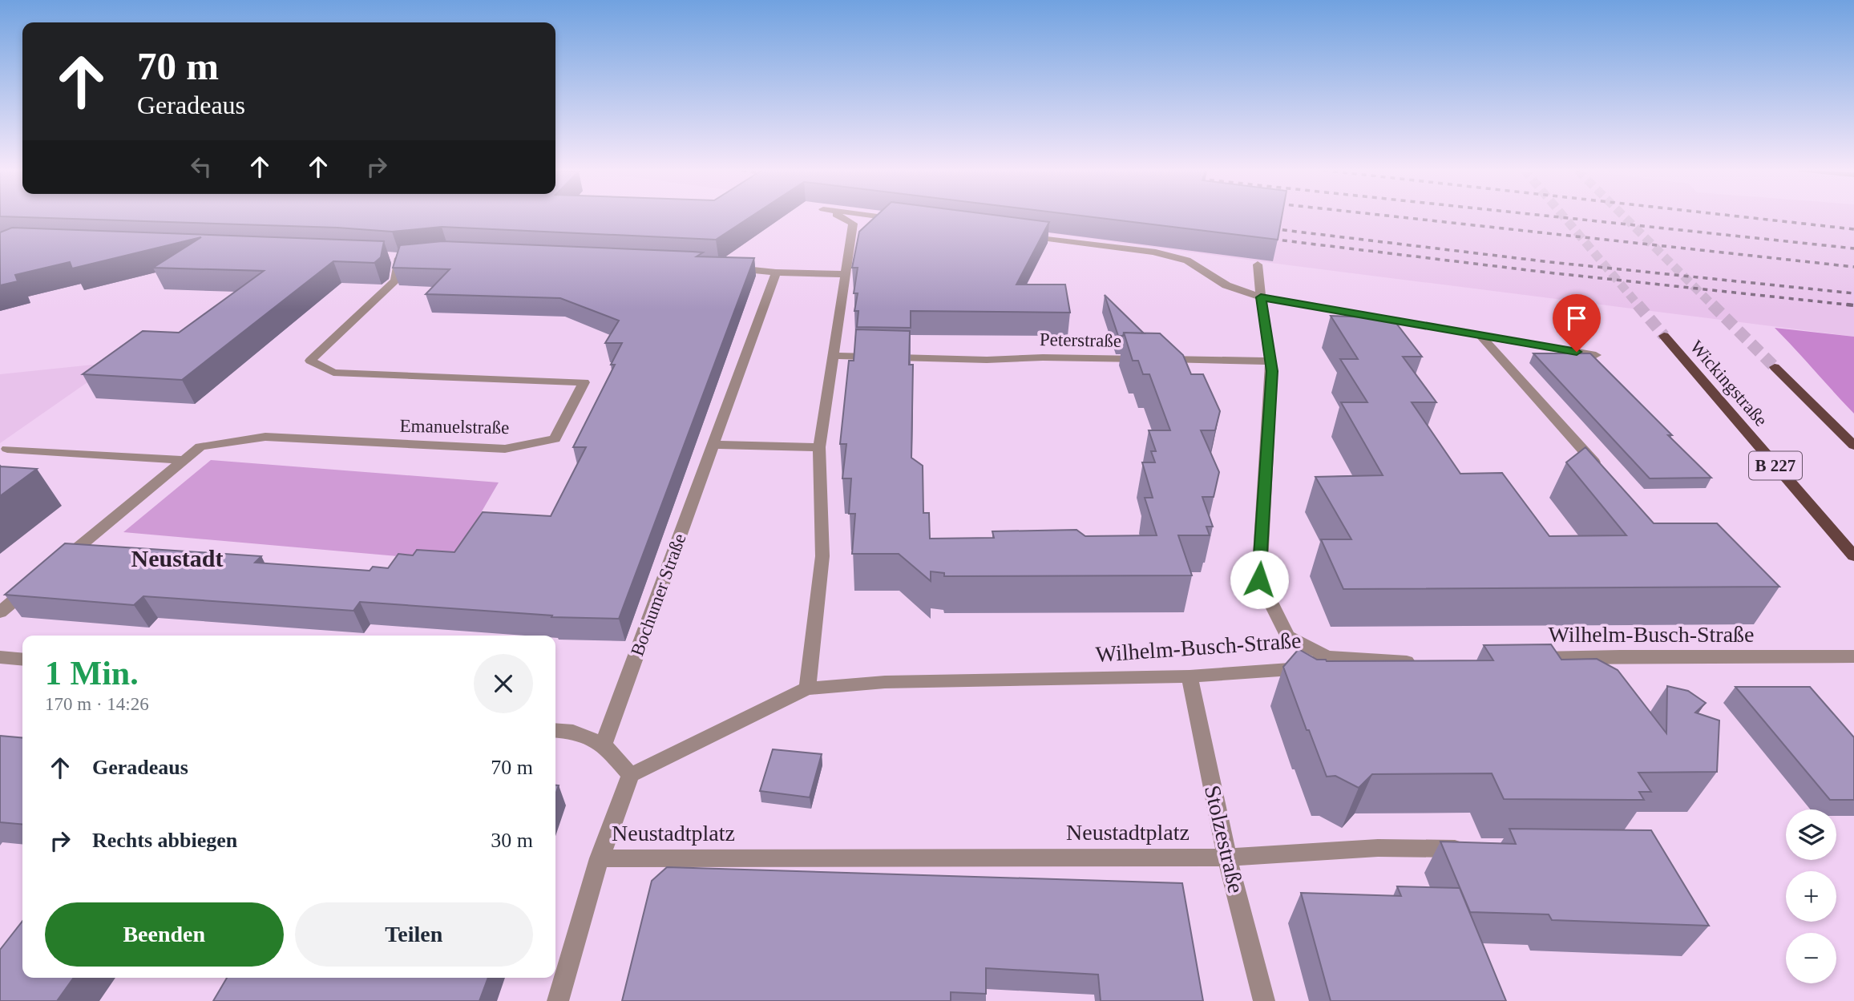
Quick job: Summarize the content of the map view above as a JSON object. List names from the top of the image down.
{
  "streets": {
    "main road": ["Wickingstraße", "B 227"],
    "street": [
      "Peterstraße",
      "Emanuelstraße",
      "Bochumer Straße",
      "Wilhelm-Busch-Straße",
      "Neustadtplatz",
      "Stolzestraße"
    ]
  },
  "crossings": [
    ["Wilhelm-Busch-Straße", "Stolzestraße"],
    ["Neustadtplatz", "Stolzestraße"]
  ],
  "districts": ["Neustadt"],
  "page": {
    "turn": ["70 m", "Geradeaus"],
    "heading": ["1 Min.", "170 m · 14:26"],
    "list": [
      {
        "name": "Geradeaus",
        "value": "70 m"
      },
      {
        "name": "Rechts abbiegen",
        "value": "30 m"
      }
    ],
    "map_buttons": ["+", "−"],
    "buttons": ["Beenden", "Teilen"]
  }
}
